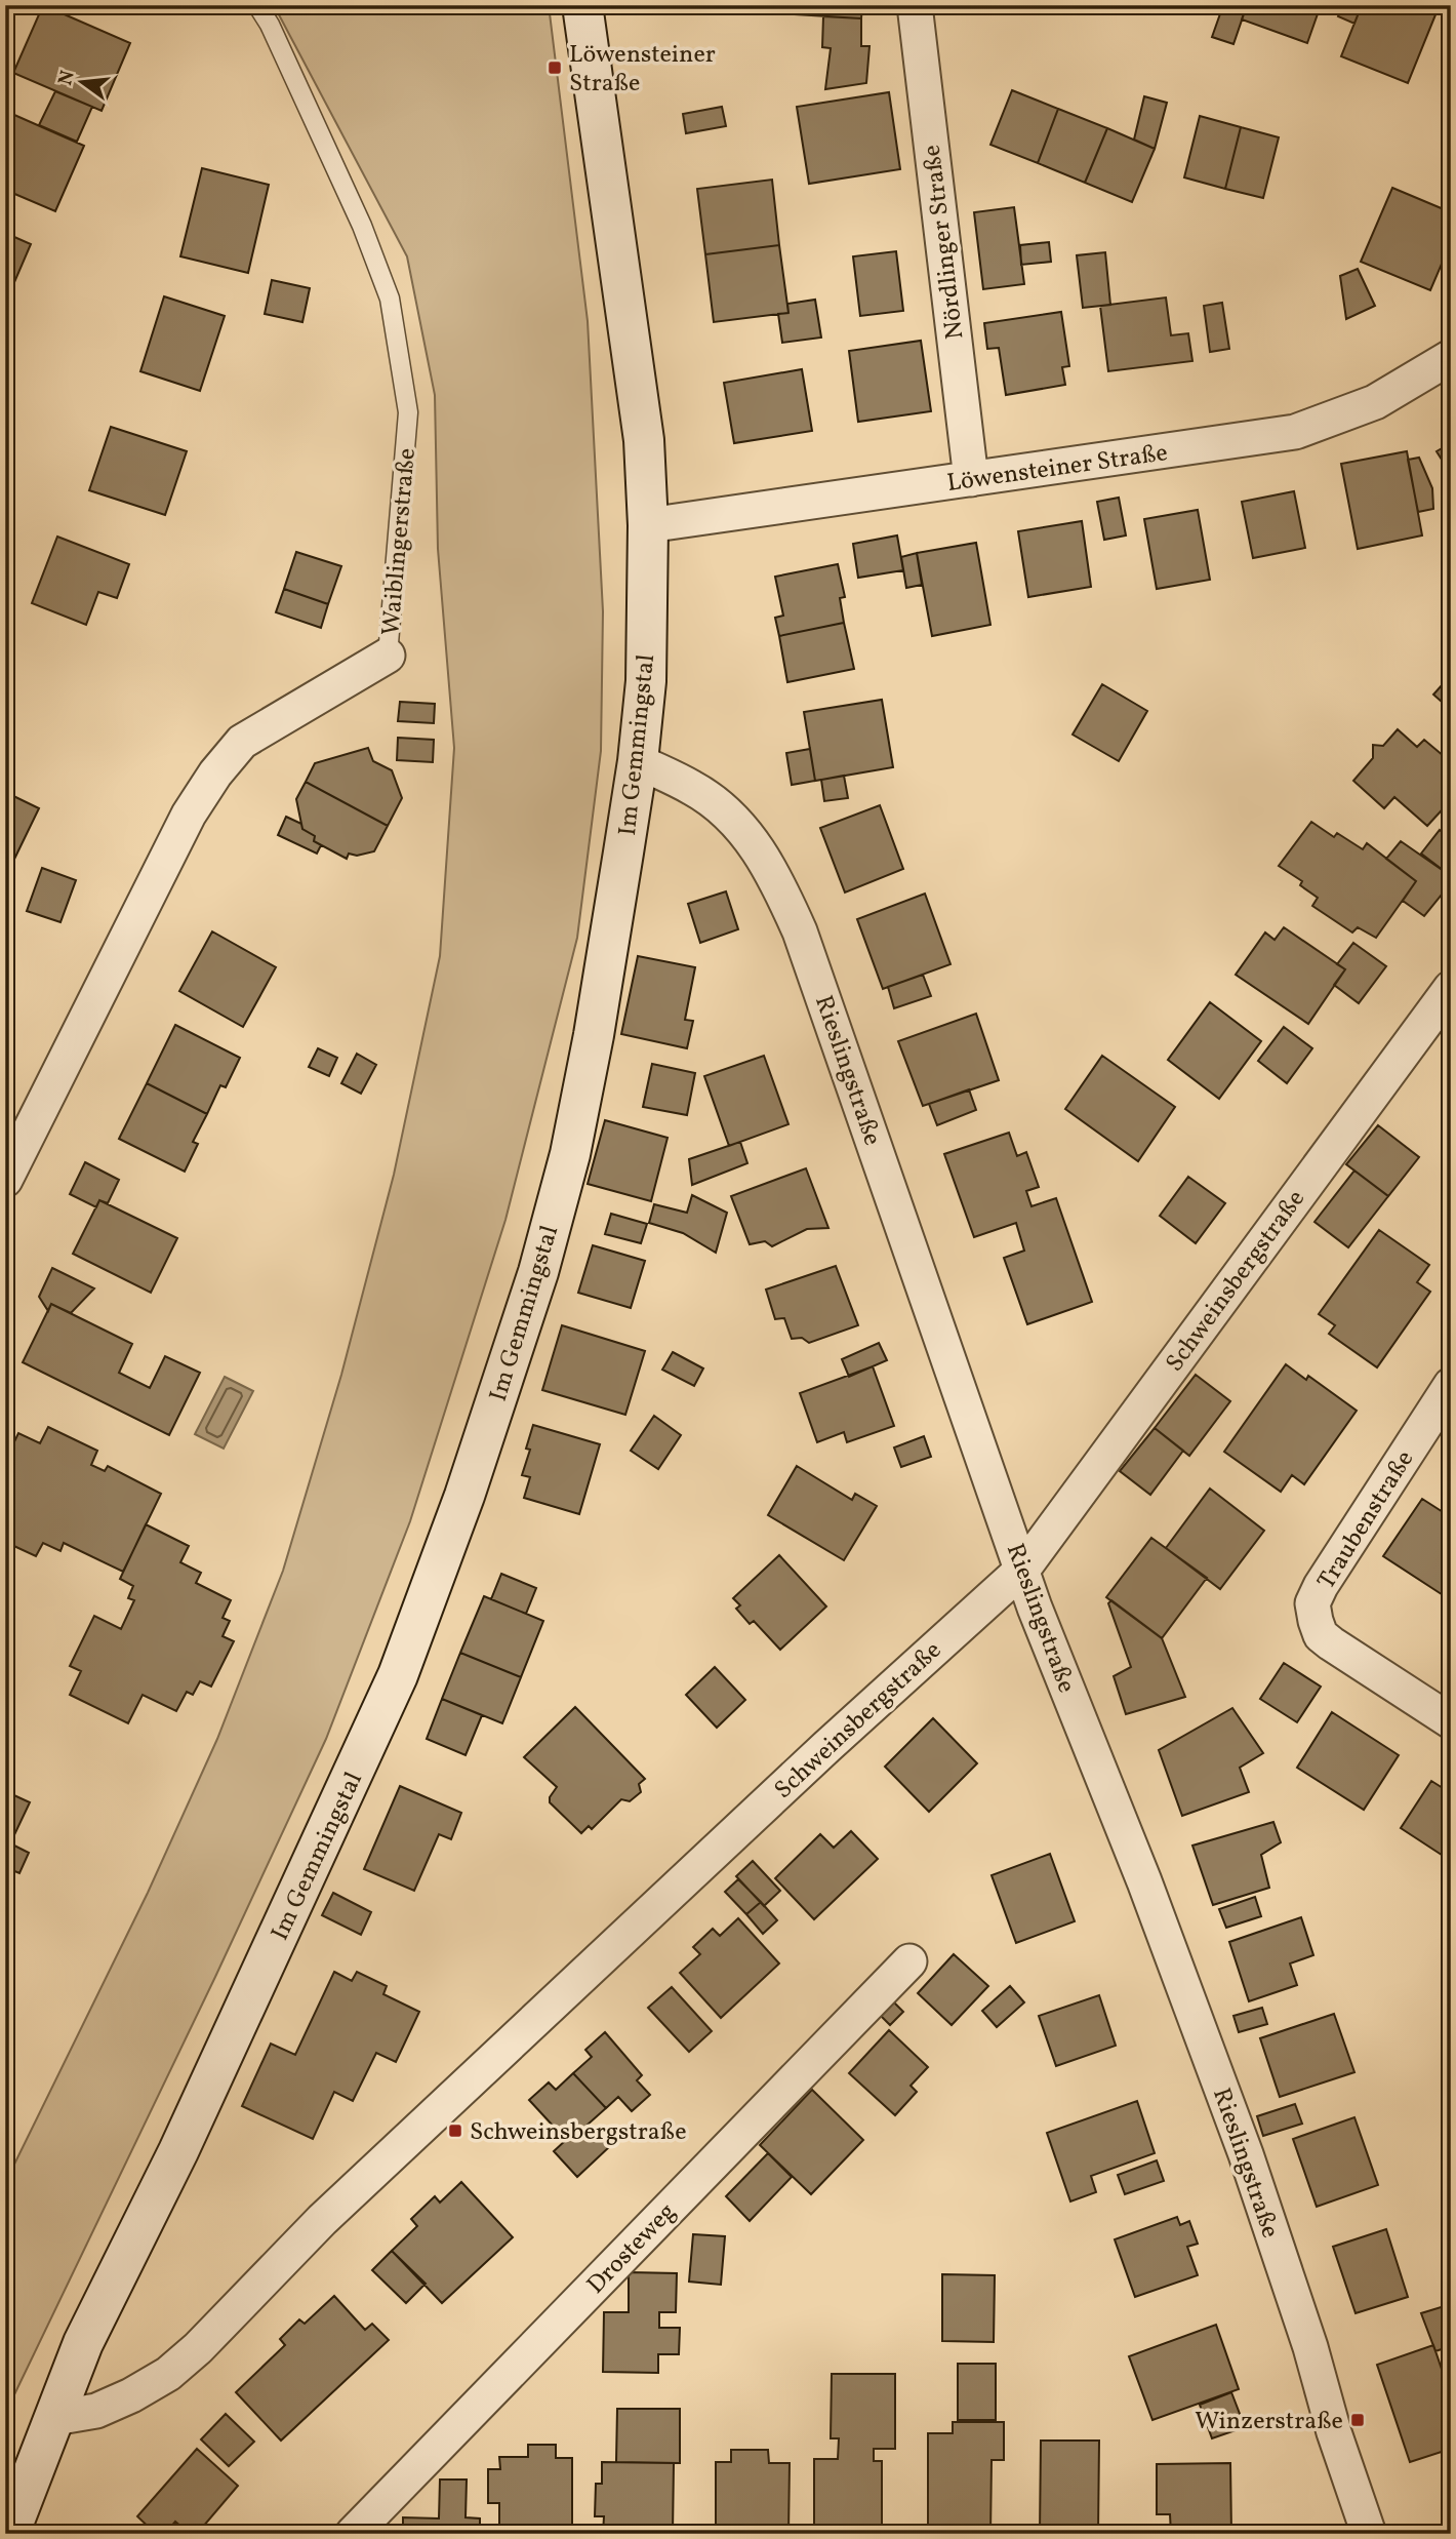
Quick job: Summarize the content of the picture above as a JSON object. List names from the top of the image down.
{
  "streets": {
    "street": [
      "Nördlinger Straße",
      "Löwensteiner Straße",
      "Waiblingerstraße",
      "Im Gemmingstal",
      "Rieslingstraße",
      "Schweinsbergstraße",
      "Traubenstraße",
      "Drosteweg"
    ]
  },
  "crossings": [
    ["Nördlinger Straße", "Löwensteiner Straße"],
    ["Löwensteiner Straße", "Im Gemmingstal"],
    ["Im Gemmingstal", "Rieslingstraße"],
    ["Im Gemmingstal", "Schweinsbergstraße"],
    ["Rieslingstraße", "Schweinsbergstraße"]
  ],
  "places": {
    "transit": ["Löwensteiner Straße", "Schweinsbergstraße", "Winzerstraße"]
  },
  "north": "left"
}
